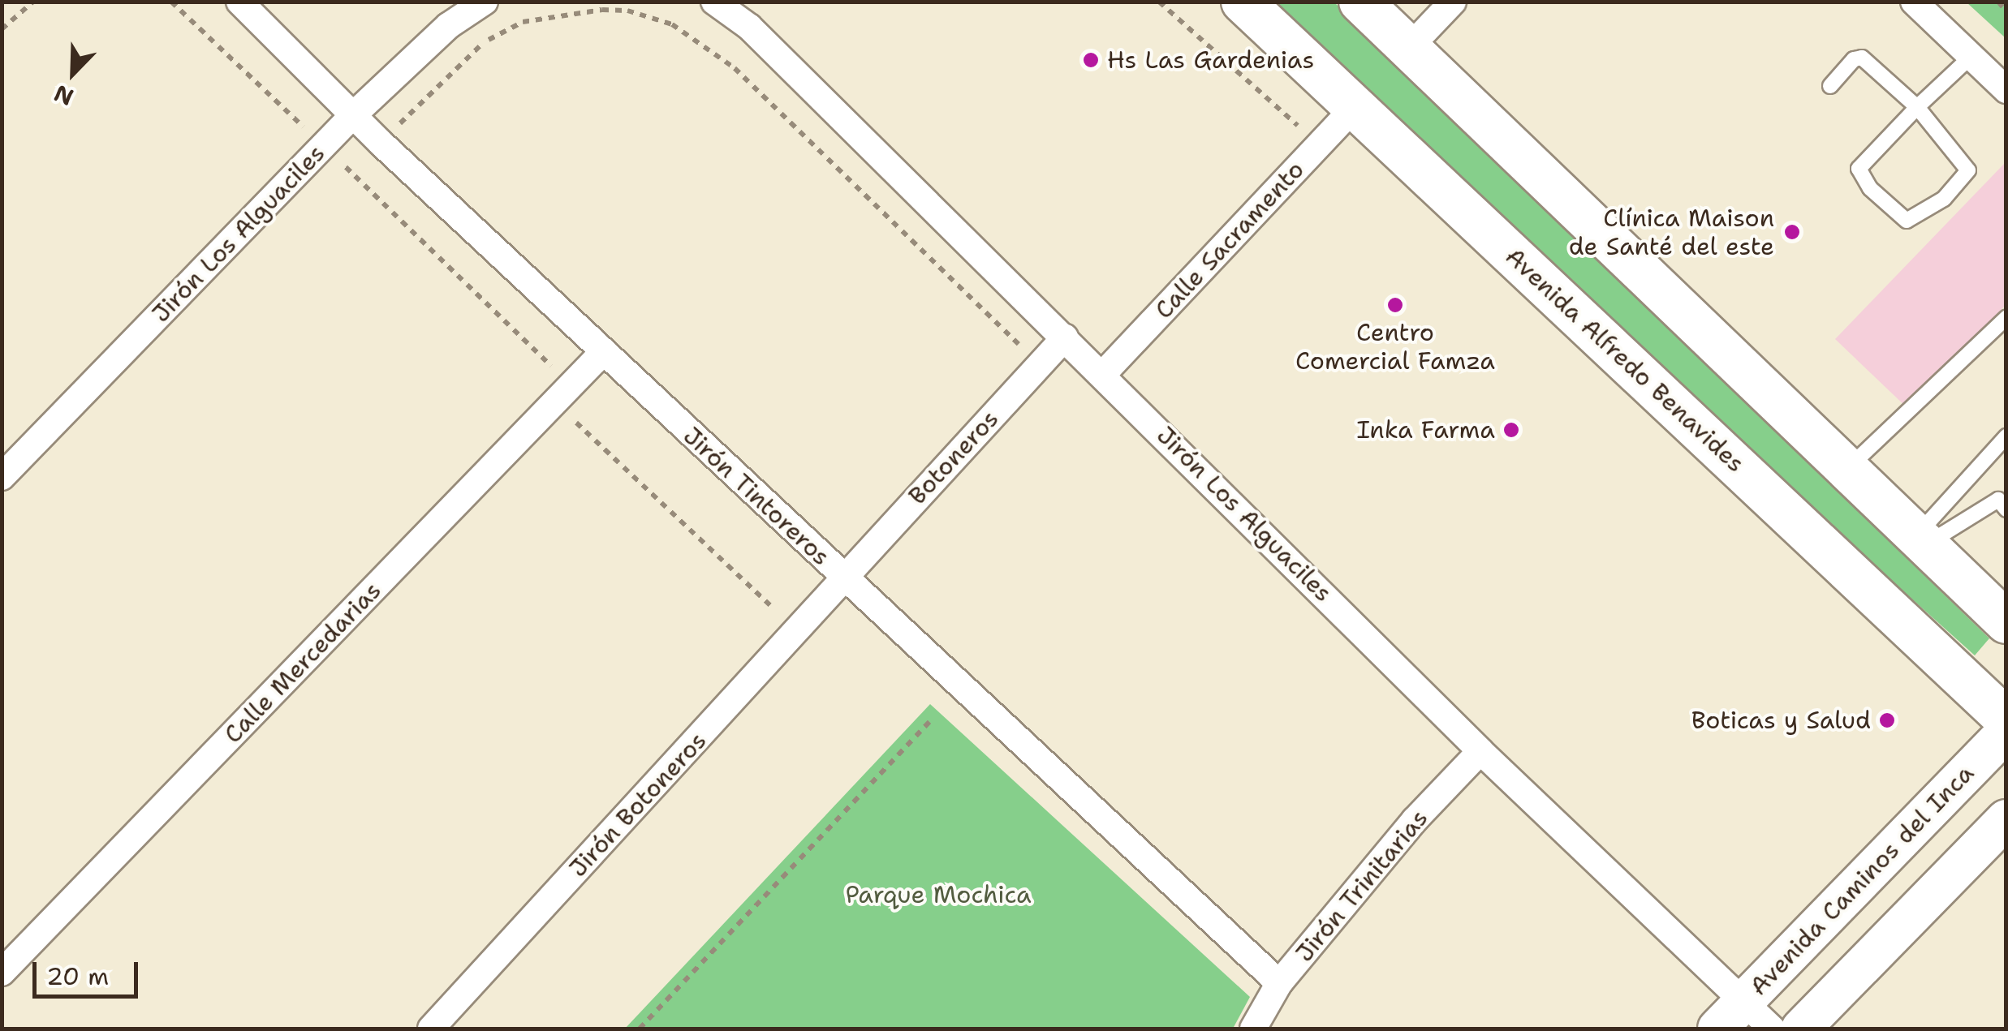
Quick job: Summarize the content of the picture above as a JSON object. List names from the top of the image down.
{
  "streets": {
    "main road": ["Avenida Alfredo Benavides", "Avenida Caminos del Inca"],
    "street": [
      "Jirón Los Alguaciles",
      "Calle Sacramento",
      "Botoneros",
      "Jirón Tintoreros",
      "Calle Mercedarias",
      "Jirón Botoneros",
      "Jirón Trinitarias"
    ]
  },
  "crossings": [
    ["Jirón Los Alguaciles", "Calle Sacramento"],
    ["Jirón Los Alguaciles", "Botoneros"],
    ["Jirón Los Alguaciles", "Jirón Tintoreros"],
    ["Jirón Los Alguaciles", "Avenida Caminos del Inca"],
    ["Jirón Los Alguaciles", "Jirón Trinitarias"],
    ["Calle Sacramento", "Avenida Alfredo Benavides"],
    ["Botoneros", "Jirón Tintoreros"],
    ["Botoneros", "Jirón Botoneros"],
    ["Jirón Tintoreros", "Calle Mercedarias"],
    ["Jirón Tintoreros", "Jirón Botoneros"],
    ["Jirón Tintoreros", "Jirón Trinitarias"]
  ],
  "parks": ["Parque Mochica"],
  "places": [
    "Hs Las Gardenias",
    "Clínica Maison de Santé del este",
    "Centro Comercial Famza",
    "Inka Farma",
    "Boticas y Salud"
  ],
  "scale_bar": "20 m",
  "north": "bottom left"
}
